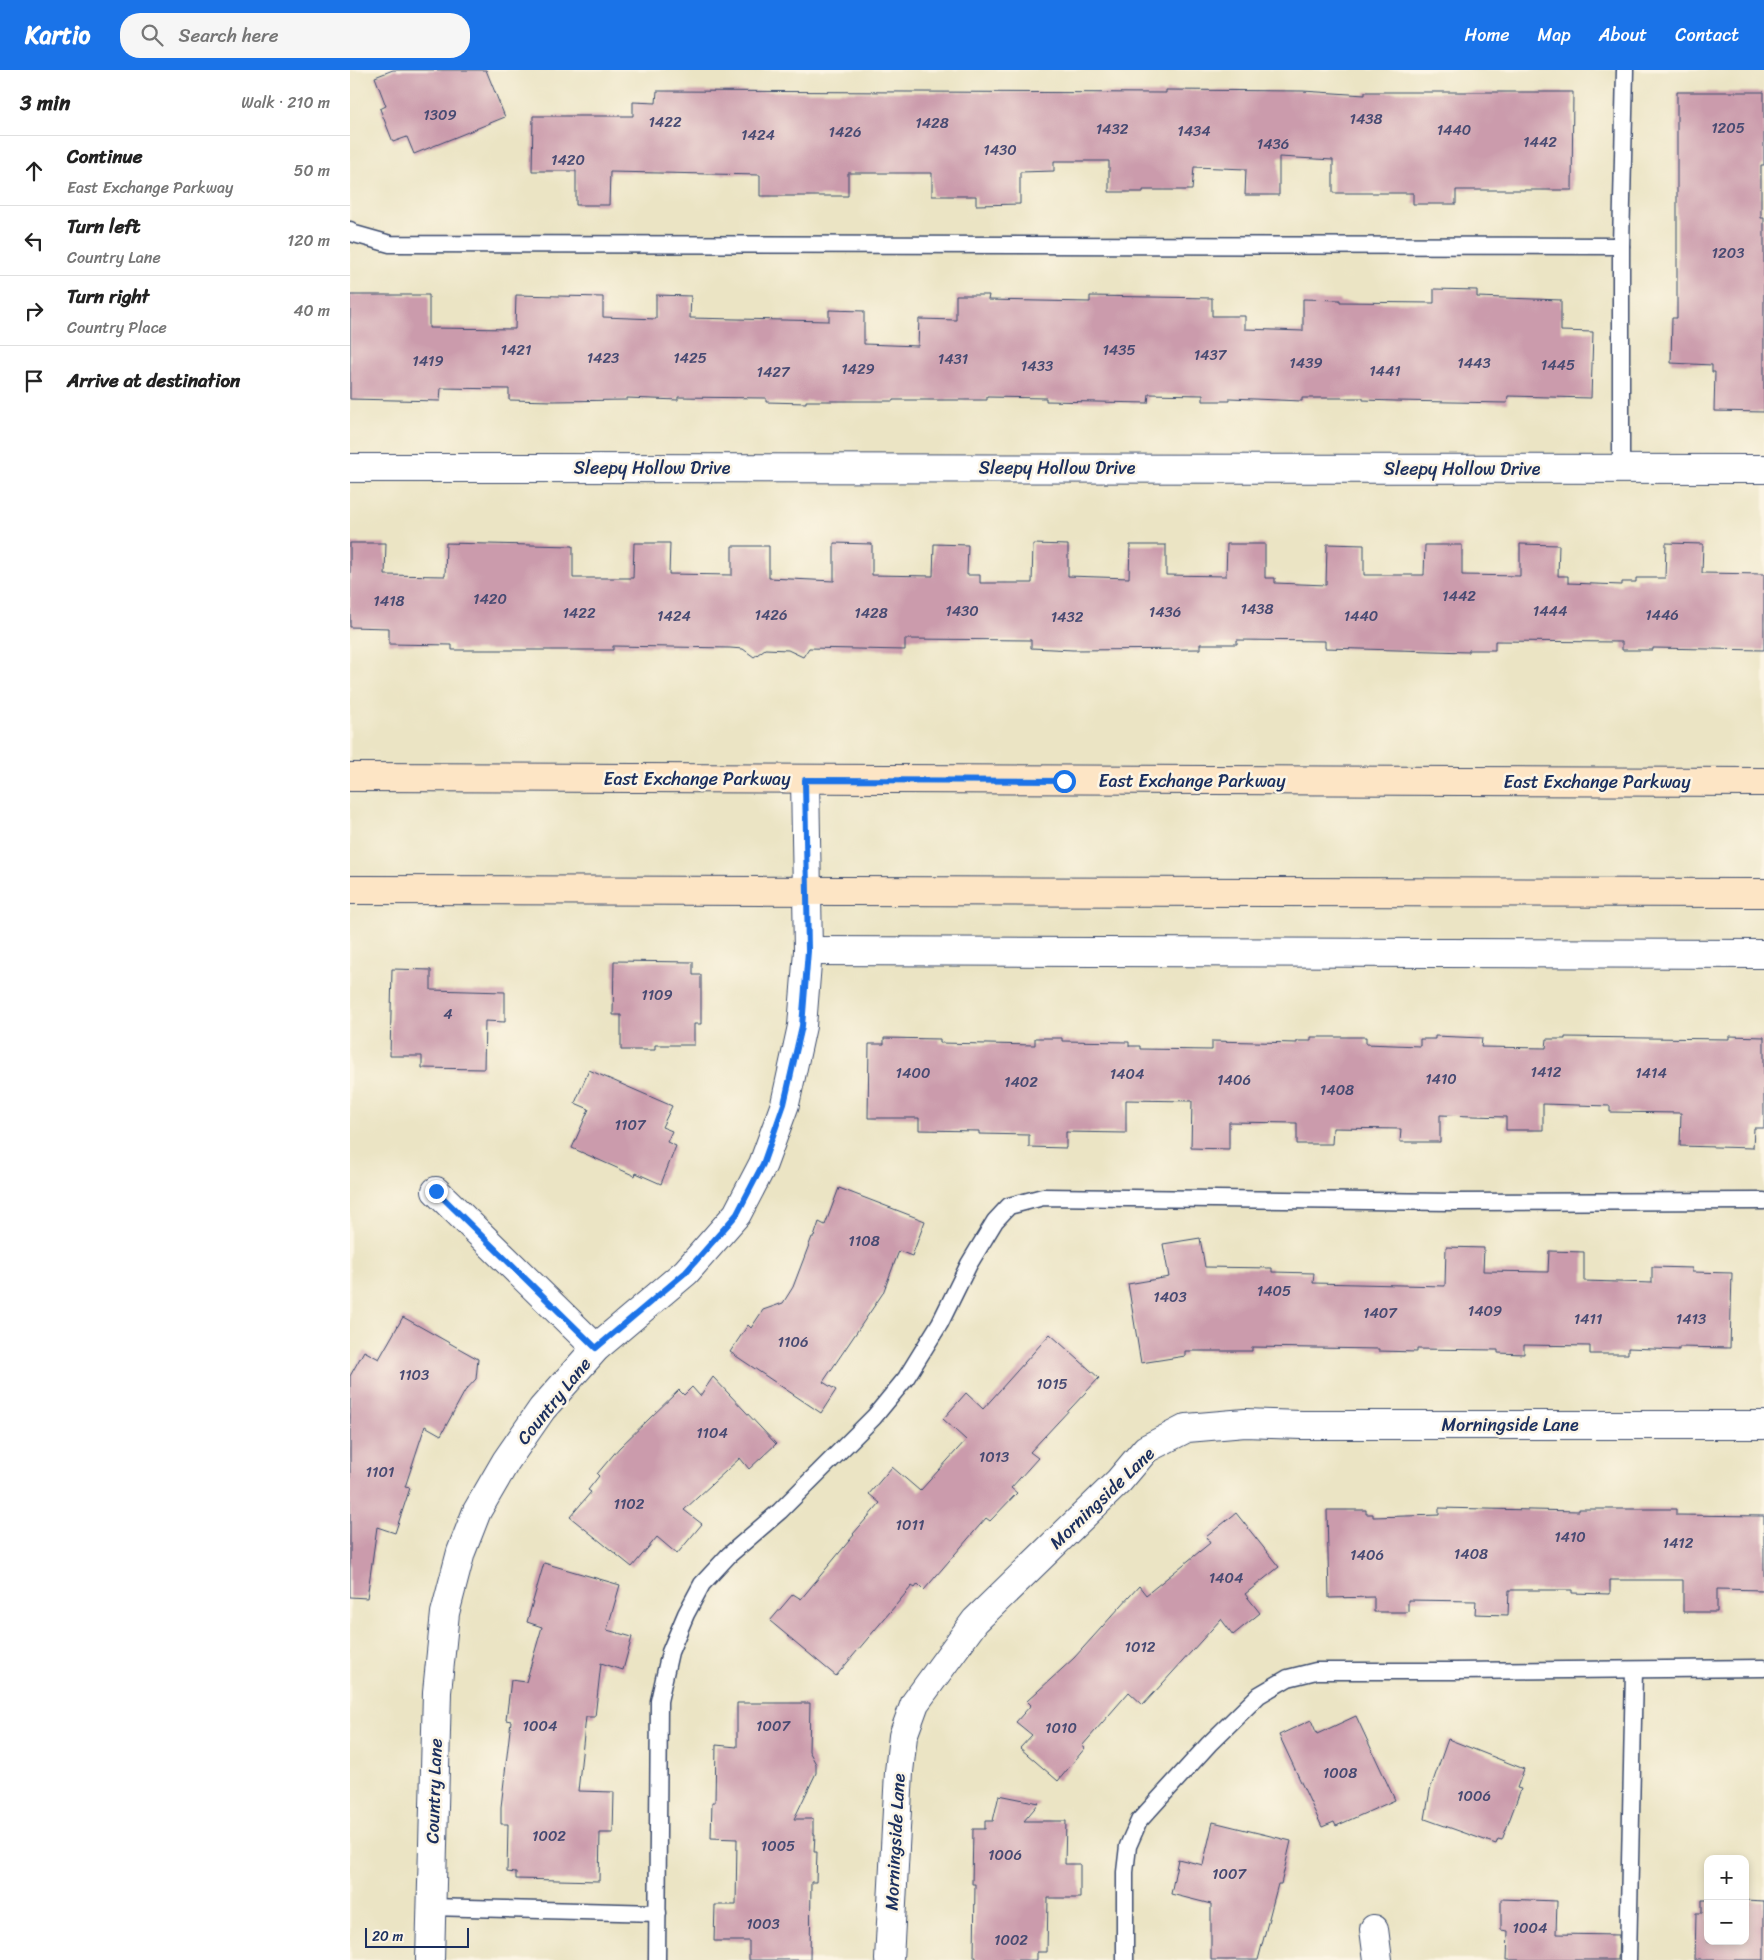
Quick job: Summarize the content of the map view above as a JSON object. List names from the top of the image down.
{
  "streets": {
    "main road": ["East Exchange Parkway"],
    "street": ["Sleepy Hollow Drive", "Country Lane", "Morningside Lane"]
  },
  "crossings": [
    ["East Exchange Parkway", "Country Lane"]
  ],
  "house_numbers": [
    "1309",
    "1438",
    "1422",
    "1428",
    "1205",
    "1432",
    "1440",
    "1434",
    "1426",
    "1424",
    "1442",
    "1436",
    "1430",
    "1420",
    "1203",
    "1421",
    "1435",
    "1437",
    "1423",
    "1425",
    "1431",
    "1419",
    "1439",
    "1443",
    "1445",
    "1433",
    "1429",
    "1441",
    "1427",
    "1442",
    "1420",
    "1418",
    "1438",
    "1430",
    "1444",
    "1436",
    "1422",
    "1428",
    "1426",
    "1446",
    "1424",
    "1440",
    "1432",
    "1109",
    "4",
    "1412",
    "1400",
    "1414",
    "1404",
    "1410",
    "1406",
    "1402",
    "1408",
    "1107",
    "1108",
    "1405",
    "1403",
    "1409",
    "1407",
    "1411",
    "1413",
    "1106",
    "1103",
    "1015",
    "1104",
    "1013",
    "1101",
    "1102",
    "1011",
    "1410",
    "1412",
    "1408",
    "1406",
    "1404",
    "1012",
    "1004",
    "1007",
    "1010",
    "1008",
    "1006",
    "1002",
    "1005",
    "1006",
    "1007",
    "1003",
    "1004",
    "1002"
  ],
  "scale_bar": "20 m",
  "page": {
    "header": "Kartio",
    "search": "Search here",
    "nav": [
      "Home",
      "Map",
      "About",
      "Contact"
    ],
    "heading": ["3 min", "Walk · 210 m"],
    "list": [
      ["Continue", "East Exchange Parkway", "50 m"],
      ["Turn left", "Country Lane", "120 m"],
      ["Turn right", "Country Place", "40 m"],
      "Arrive at destination"
    ],
    "map_buttons": ["+", "−"],
    "scale": "20 m"
  }
}
